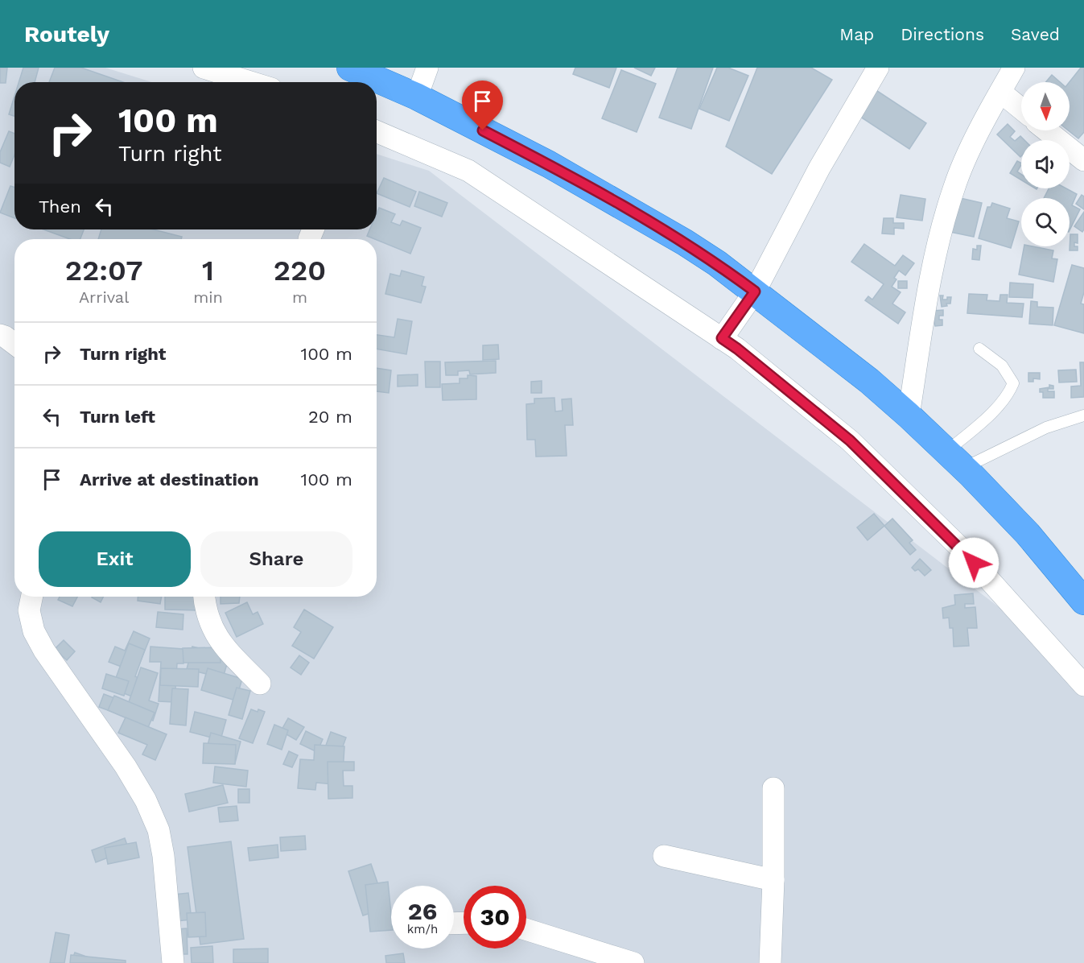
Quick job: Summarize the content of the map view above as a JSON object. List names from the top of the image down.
{
  "north": "bottom",
  "page": {
    "header": "Routely",
    "nav": ["Map", "Directions", "Saved"],
    "turn": ["100 m", "Turn right"],
    "then": "Then",
    "eta": [
      "22:07",
      "Arrival",
      "1",
      "min",
      "220",
      "m"
    ],
    "list": [
      {
        "name": "Turn right",
        "value": "100 m"
      },
      {
        "name": "Turn left",
        "value": "20 m"
      },
      {
        "name": "Arrive at destination",
        "value": "100 m"
      }
    ],
    "buttons": ["Exit", "Share"],
    "speed": "26 km/h",
    "limit": "30"
  }
}
